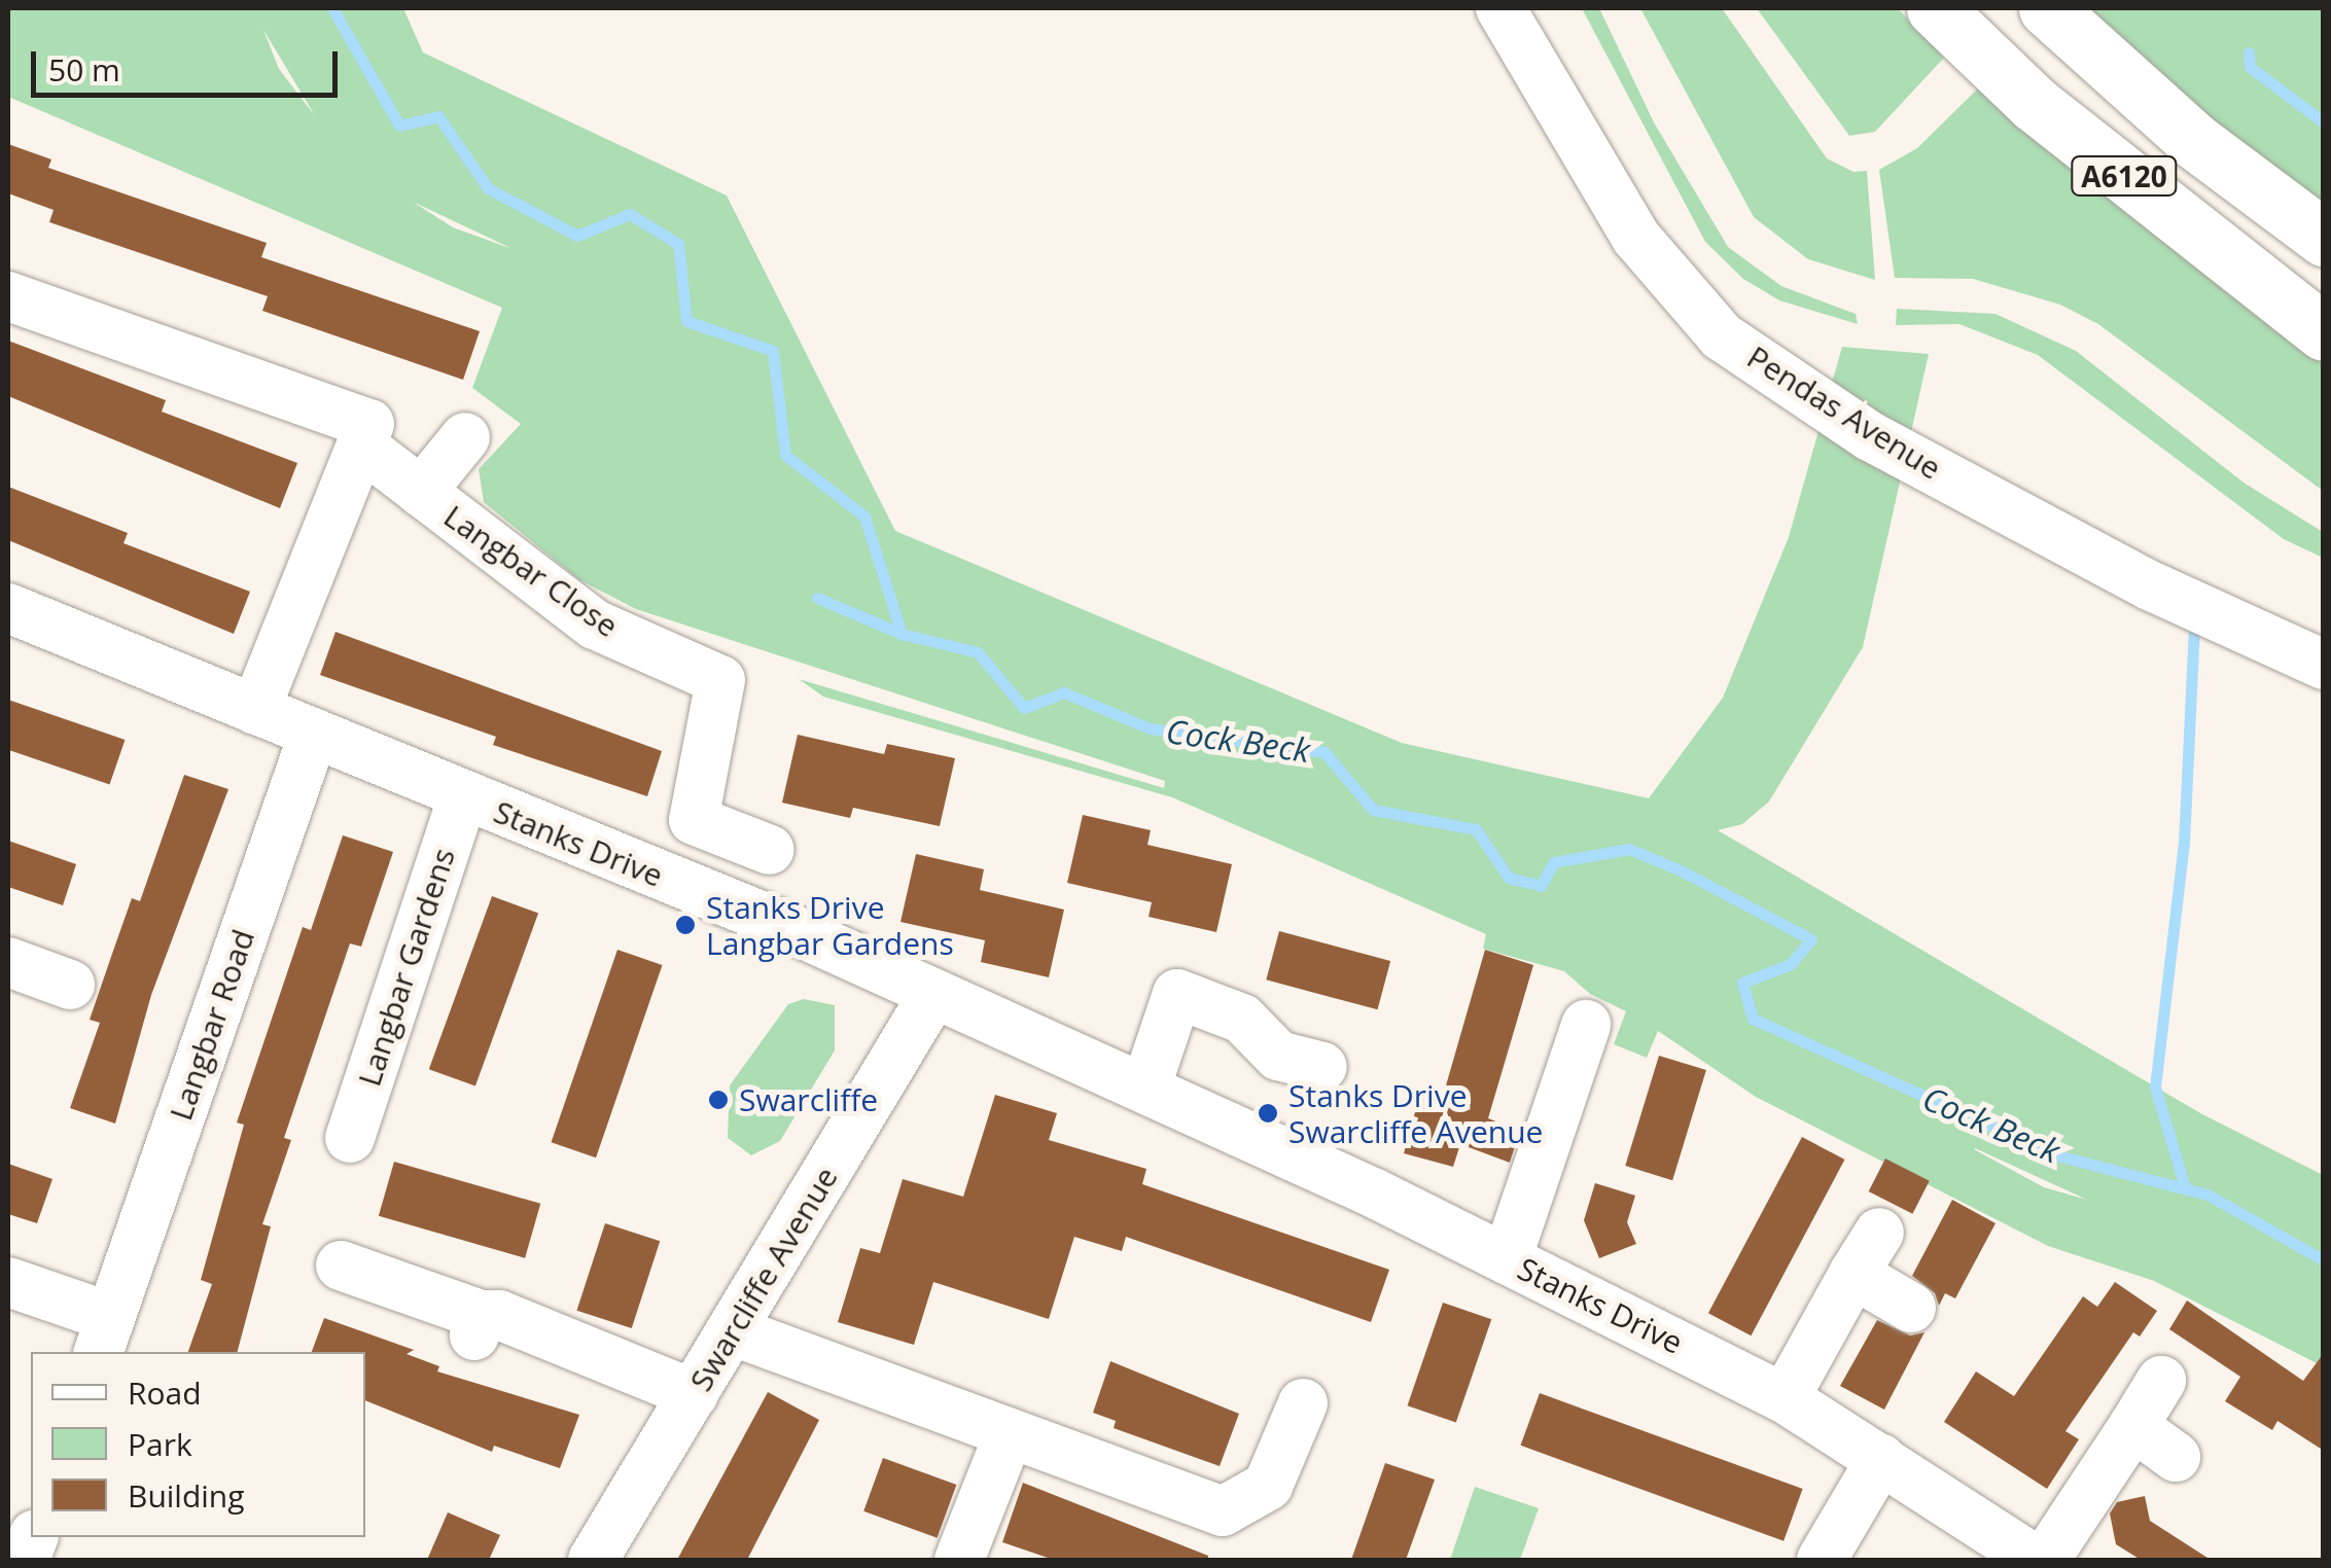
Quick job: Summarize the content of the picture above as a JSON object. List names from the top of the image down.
{
  "streets": {
    "highway": ["A6120"],
    "street": [
      "Pendas Avenue",
      "Langbar Close",
      "Stanks Drive",
      "Langbar Gardens",
      "Langbar Road",
      "Swarcliffe Avenue"
    ]
  },
  "crossings": [
    ["Stanks Drive", "Langbar Gardens"],
    ["Stanks Drive", "Langbar Road"],
    ["Stanks Drive", "Swarcliffe Avenue"]
  ],
  "water": ["Cock Beck"],
  "places": ["Stanks Drive Langbar Gardens", "Swarcliffe", "Stanks Drive Swarcliffe Avenue"],
  "legend": ["Road", "Park", "Building"],
  "scale_bar": "50 m"
}
